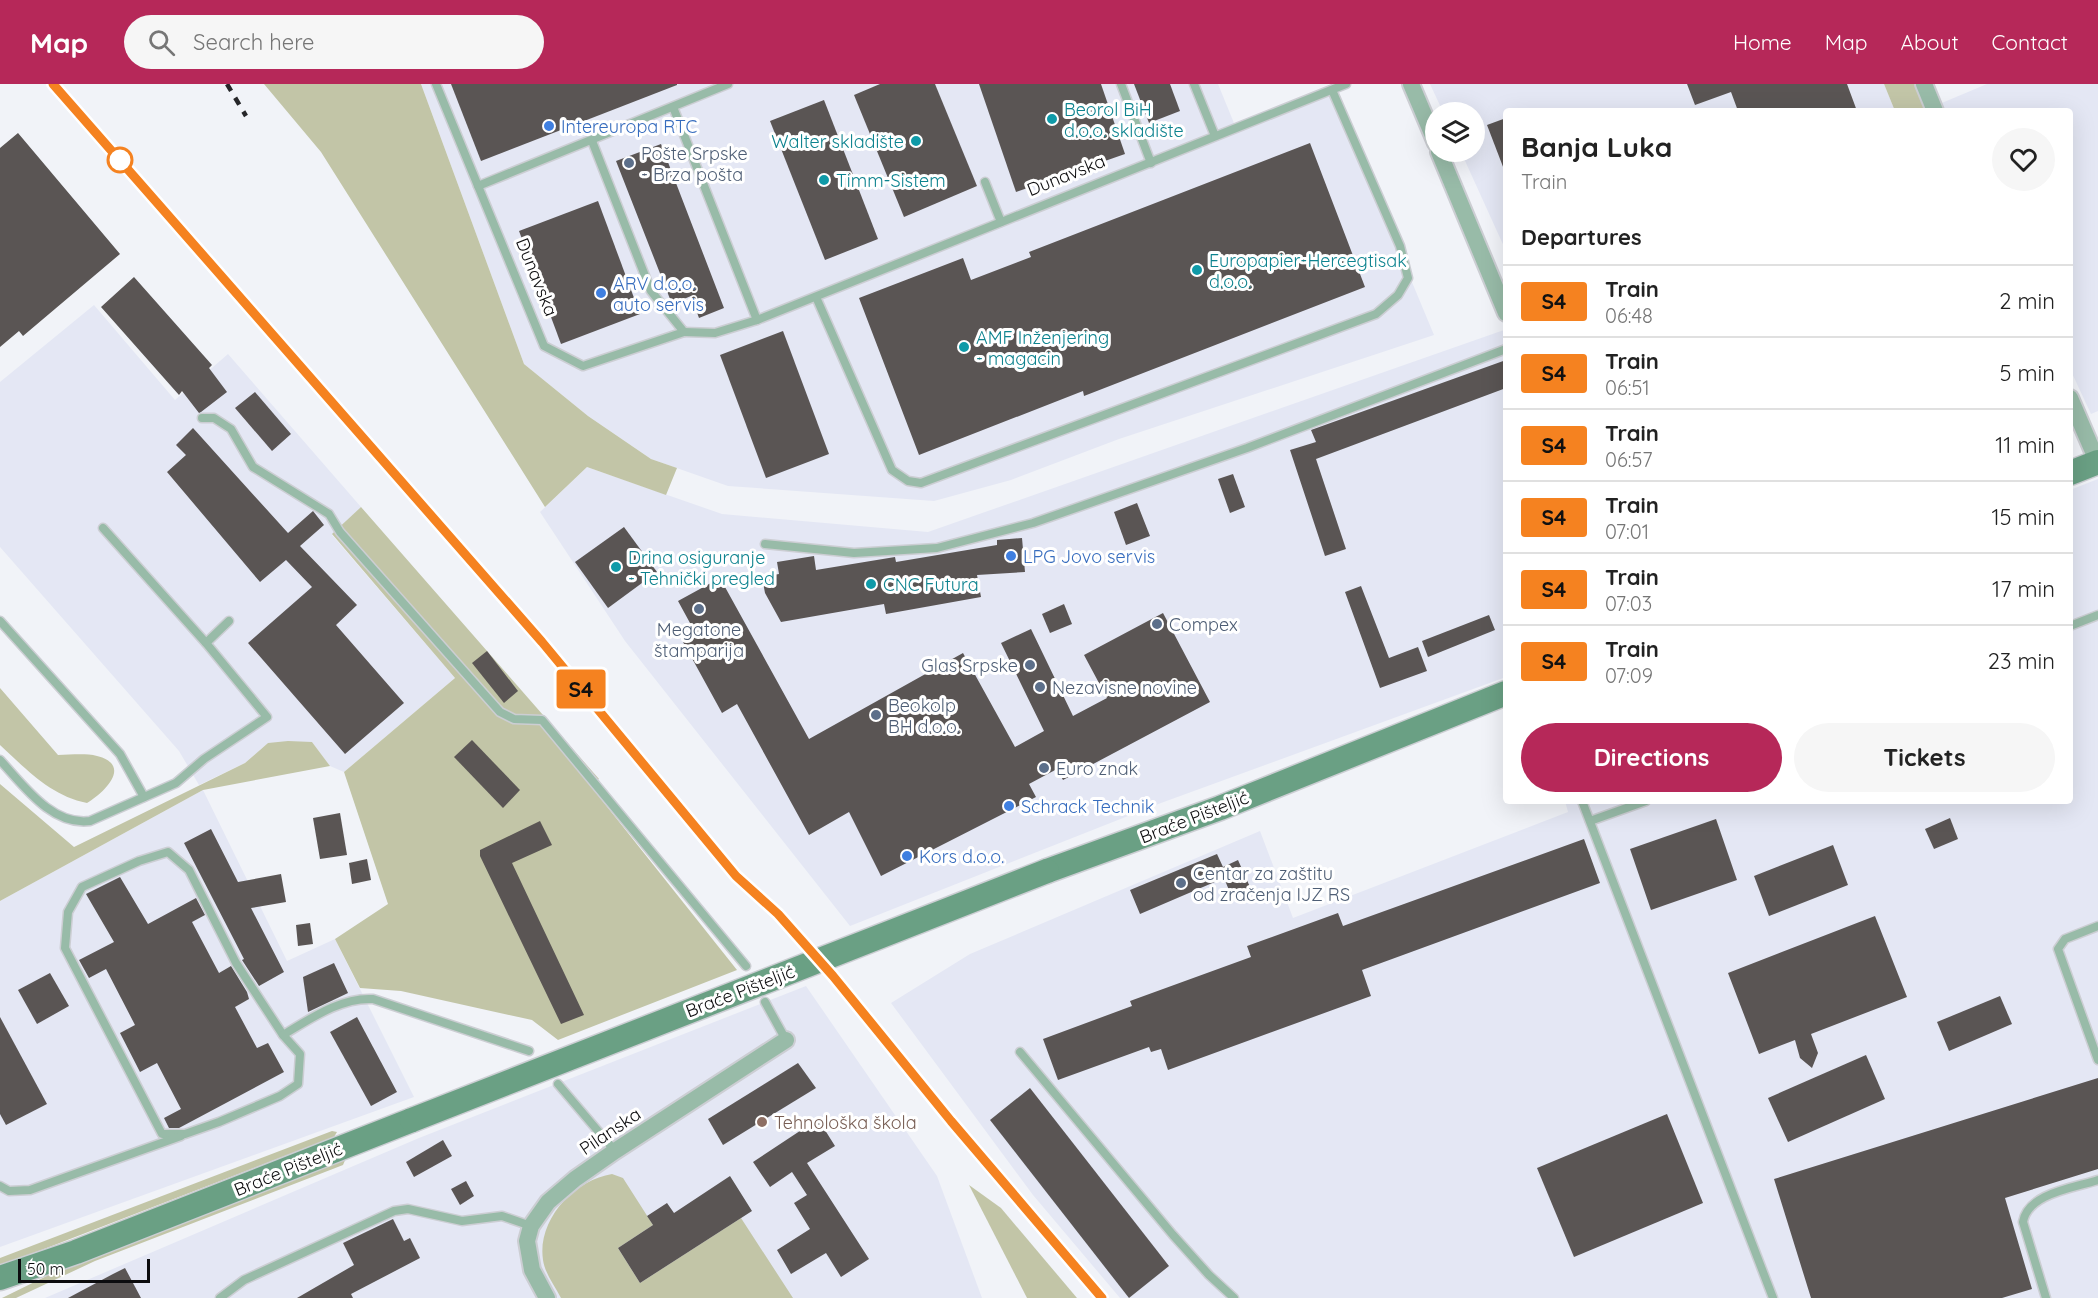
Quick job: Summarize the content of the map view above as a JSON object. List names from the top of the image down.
{
  "streets": {
    "street": ["Braće Pišteljić", "Pilanska"],
    "lane": ["Dunavska"]
  },
  "places": [
    "Beorol BiH d.o.o. skladište",
    "Intereuropa RTC",
    "Walter skladište",
    "Pošte Srpske - Brza pošta",
    "Timm-Sistem",
    "Europapier-Hercegtisak d.o.o.",
    "ARV d.o.o. auto servis",
    "AMF Inženjering - magacin",
    "LPG Jovo servis",
    "Drina osiguranje - Tehnički pregled",
    "CNC Futura",
    "Megatone štamparija",
    "Compex",
    "Glas Srpske",
    "Nezavisne novine",
    "Beokolp BH d.o.o.",
    "Euro znak",
    "Schrack Technik",
    "Kors d.o.o.",
    "Centar za zaštitu od zračenja IJZ RS",
    "Tehnološka škola"
  ],
  "scale_bar": "50 m",
  "page": {
    "header": "Map",
    "search": "Search here",
    "nav": [
      "Home",
      "Map",
      "About",
      "Contact"
    ],
    "on_map": "S4",
    "heading": [
      ["Banja Luka", "Train"],
      "Departures"
    ],
    "list": [
      {
        "mark": "S4",
        "name": "Train",
        "note": "06:48",
        "value": "2 min"
      },
      {
        "mark": "S4",
        "name": "Train",
        "note": "06:51",
        "value": "5 min"
      },
      {
        "mark": "S4",
        "name": "Train",
        "note": "06:57",
        "value": "11 min"
      },
      {
        "mark": "S4",
        "name": "Train",
        "note": "07:01",
        "value": "15 min"
      },
      {
        "mark": "S4",
        "name": "Train",
        "note": "07:03",
        "value": "17 min"
      },
      {
        "mark": "S4",
        "name": "Train",
        "note": "07:09",
        "value": "23 min"
      }
    ],
    "buttons": ["Directions", "Tickets"],
    "scale": "50 m"
  }
}
